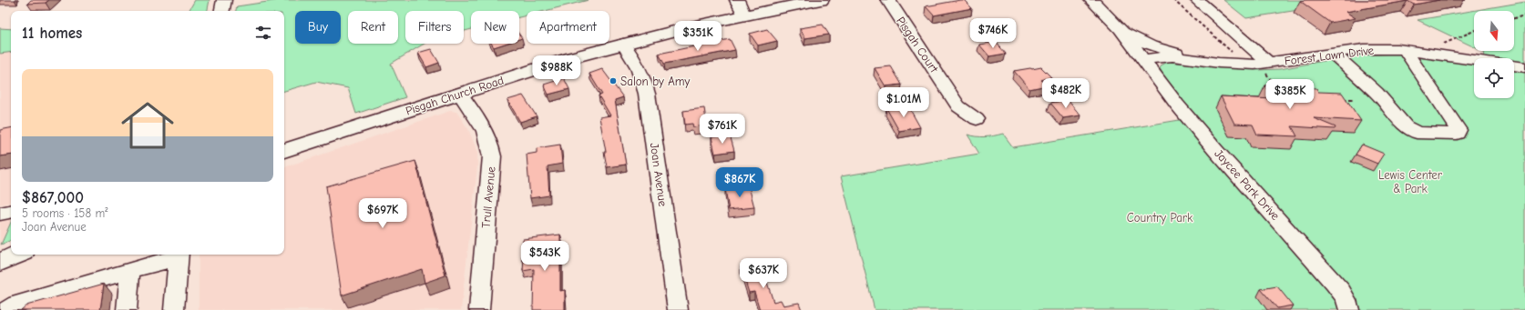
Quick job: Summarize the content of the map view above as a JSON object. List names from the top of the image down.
{
  "streets": {
    "main road": ["Pisgah Church Road"],
    "street": [
      "Pisgah Court",
      "Forest Lawn Drive",
      "Joan Avenue",
      "Jaycee Park Drive",
      "Trull Avenue"
    ]
  },
  "crossings": [
    ["Forest Lawn Drive", "Jaycee Park Drive"],
    ["Pisgah Church Road", "Joan Avenue"],
    ["Pisgah Church Road", "Trull Avenue"]
  ],
  "parks": ["Lewis Center & Park", "Country Park"],
  "places": ["Salon by Amy"],
  "north": "bottom",
  "page": {
    "chip": [
      "Buy",
      "Rent",
      "Filters",
      "New",
      "Apartment"
    ],
    "heading": "11 homes",
    "price": [
      "$746K",
      "$351K",
      "$988K",
      "$482K",
      "$385K",
      "$1.01M",
      "$761K",
      "$867K",
      "$697K",
      "$543K",
      "$637K"
    ],
    "list": [
      {
        "name": "$867,000",
        "note": "5 rooms · 158 m² · Joan Avenue"
      }
    ]
  }
}
